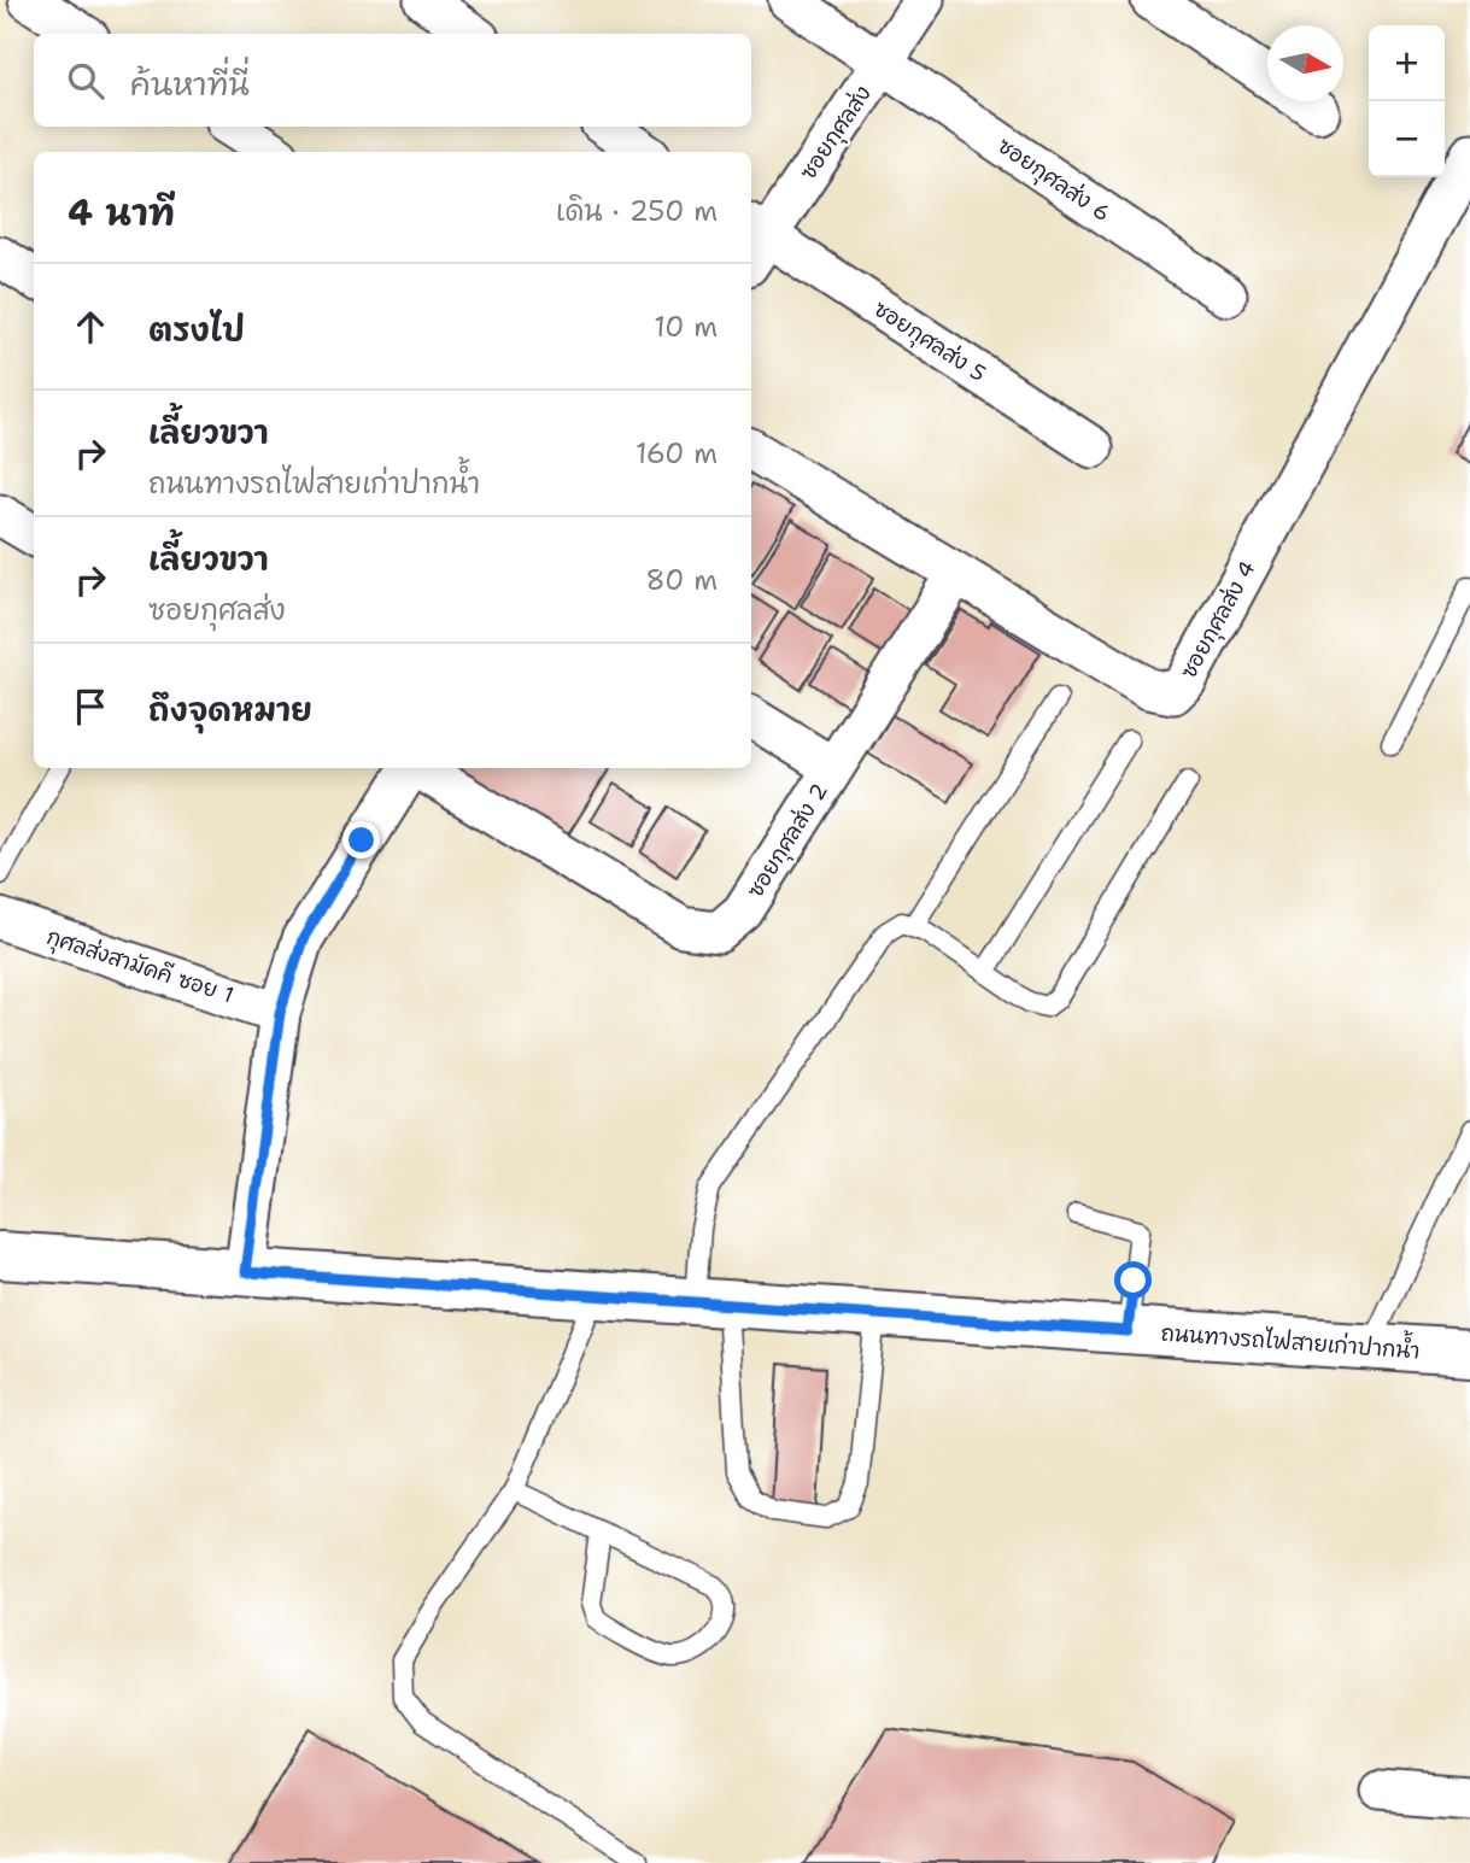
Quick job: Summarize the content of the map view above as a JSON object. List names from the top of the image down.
{
  "streets": {
    "main road": ["ถนนทางรถไฟสายเก่าปากน้ำ"],
    "street": [
      "ซอยกุศลส่ง",
      "ซอยกุศลส่ง 6",
      "ซอยกุศลส่ง 5",
      "ซอยกุศลส่ง 4",
      "ซอยกุศลส่ง 2",
      "กุศลส่งสามัคคี ซอย 1"
    ]
  },
  "crossings": [
    ["ซอยกุศลส่ง", "ซอยกุศลส่ง 6"],
    ["ซอยกุศลส่ง", "ซอยกุศลส่ง 5"],
    ["ซอยกุศลส่ง 4", "ซอยกุศลส่ง 2"]
  ],
  "north": "right",
  "page": {
    "map_buttons": ["+", "−"],
    "search": "ค้นหาที่นี่",
    "heading": ["4 นาที", "เดิน · 250 m"],
    "list": [
      ["ตรงไป", "10 m"],
      ["เลี้ยวขวา", "ถนนทางรถไฟสายเก่าปากน้ำ", "160 m"],
      ["เลี้ยวขวา", "ซอยกุศลส่ง", "80 m"],
      "ถึงจุดหมาย"
    ]
  }
}
